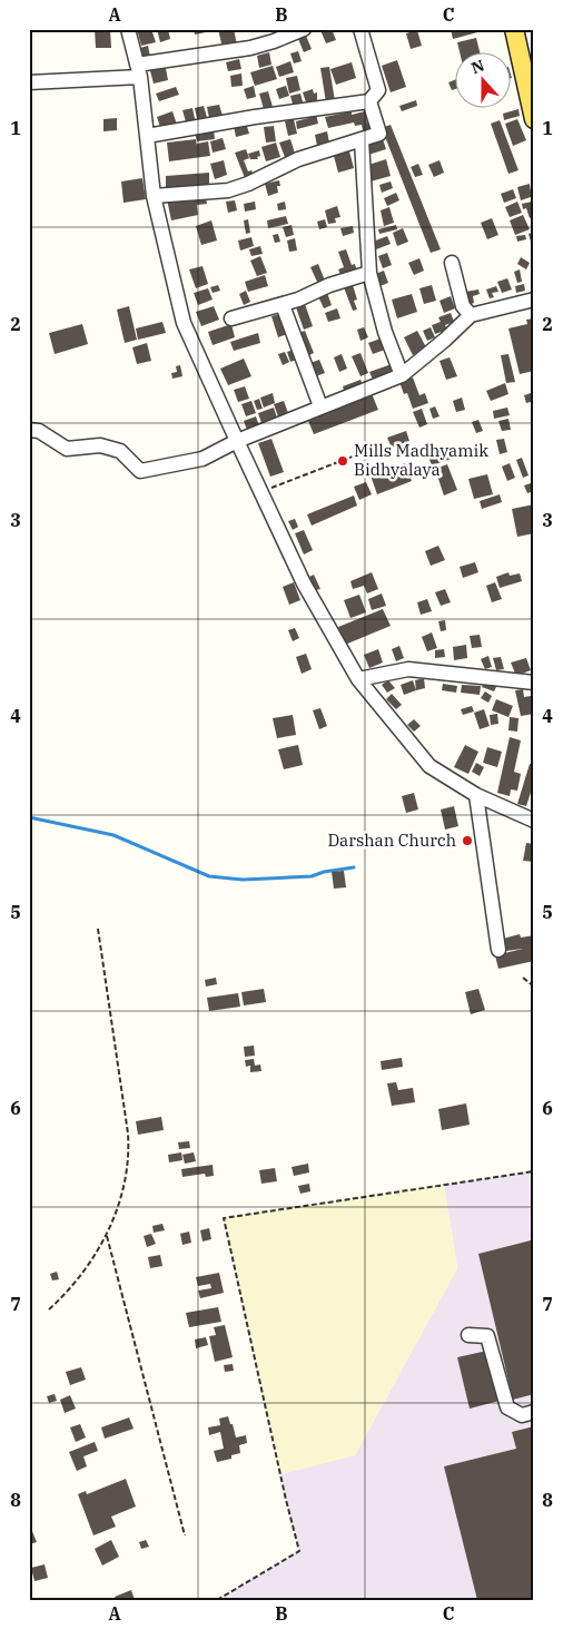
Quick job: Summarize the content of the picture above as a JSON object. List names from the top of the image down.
{
  "places": ["Mills Madhyamik Bidhyalaya", "Darshan Church"],
  "north": "top",
  "grid": {
    "columns": ["A", "B", "C"],
    "rows": [
      "1",
      "2",
      "3",
      "4",
      "5",
      "6",
      "7",
      "8"
    ]
  }
}
